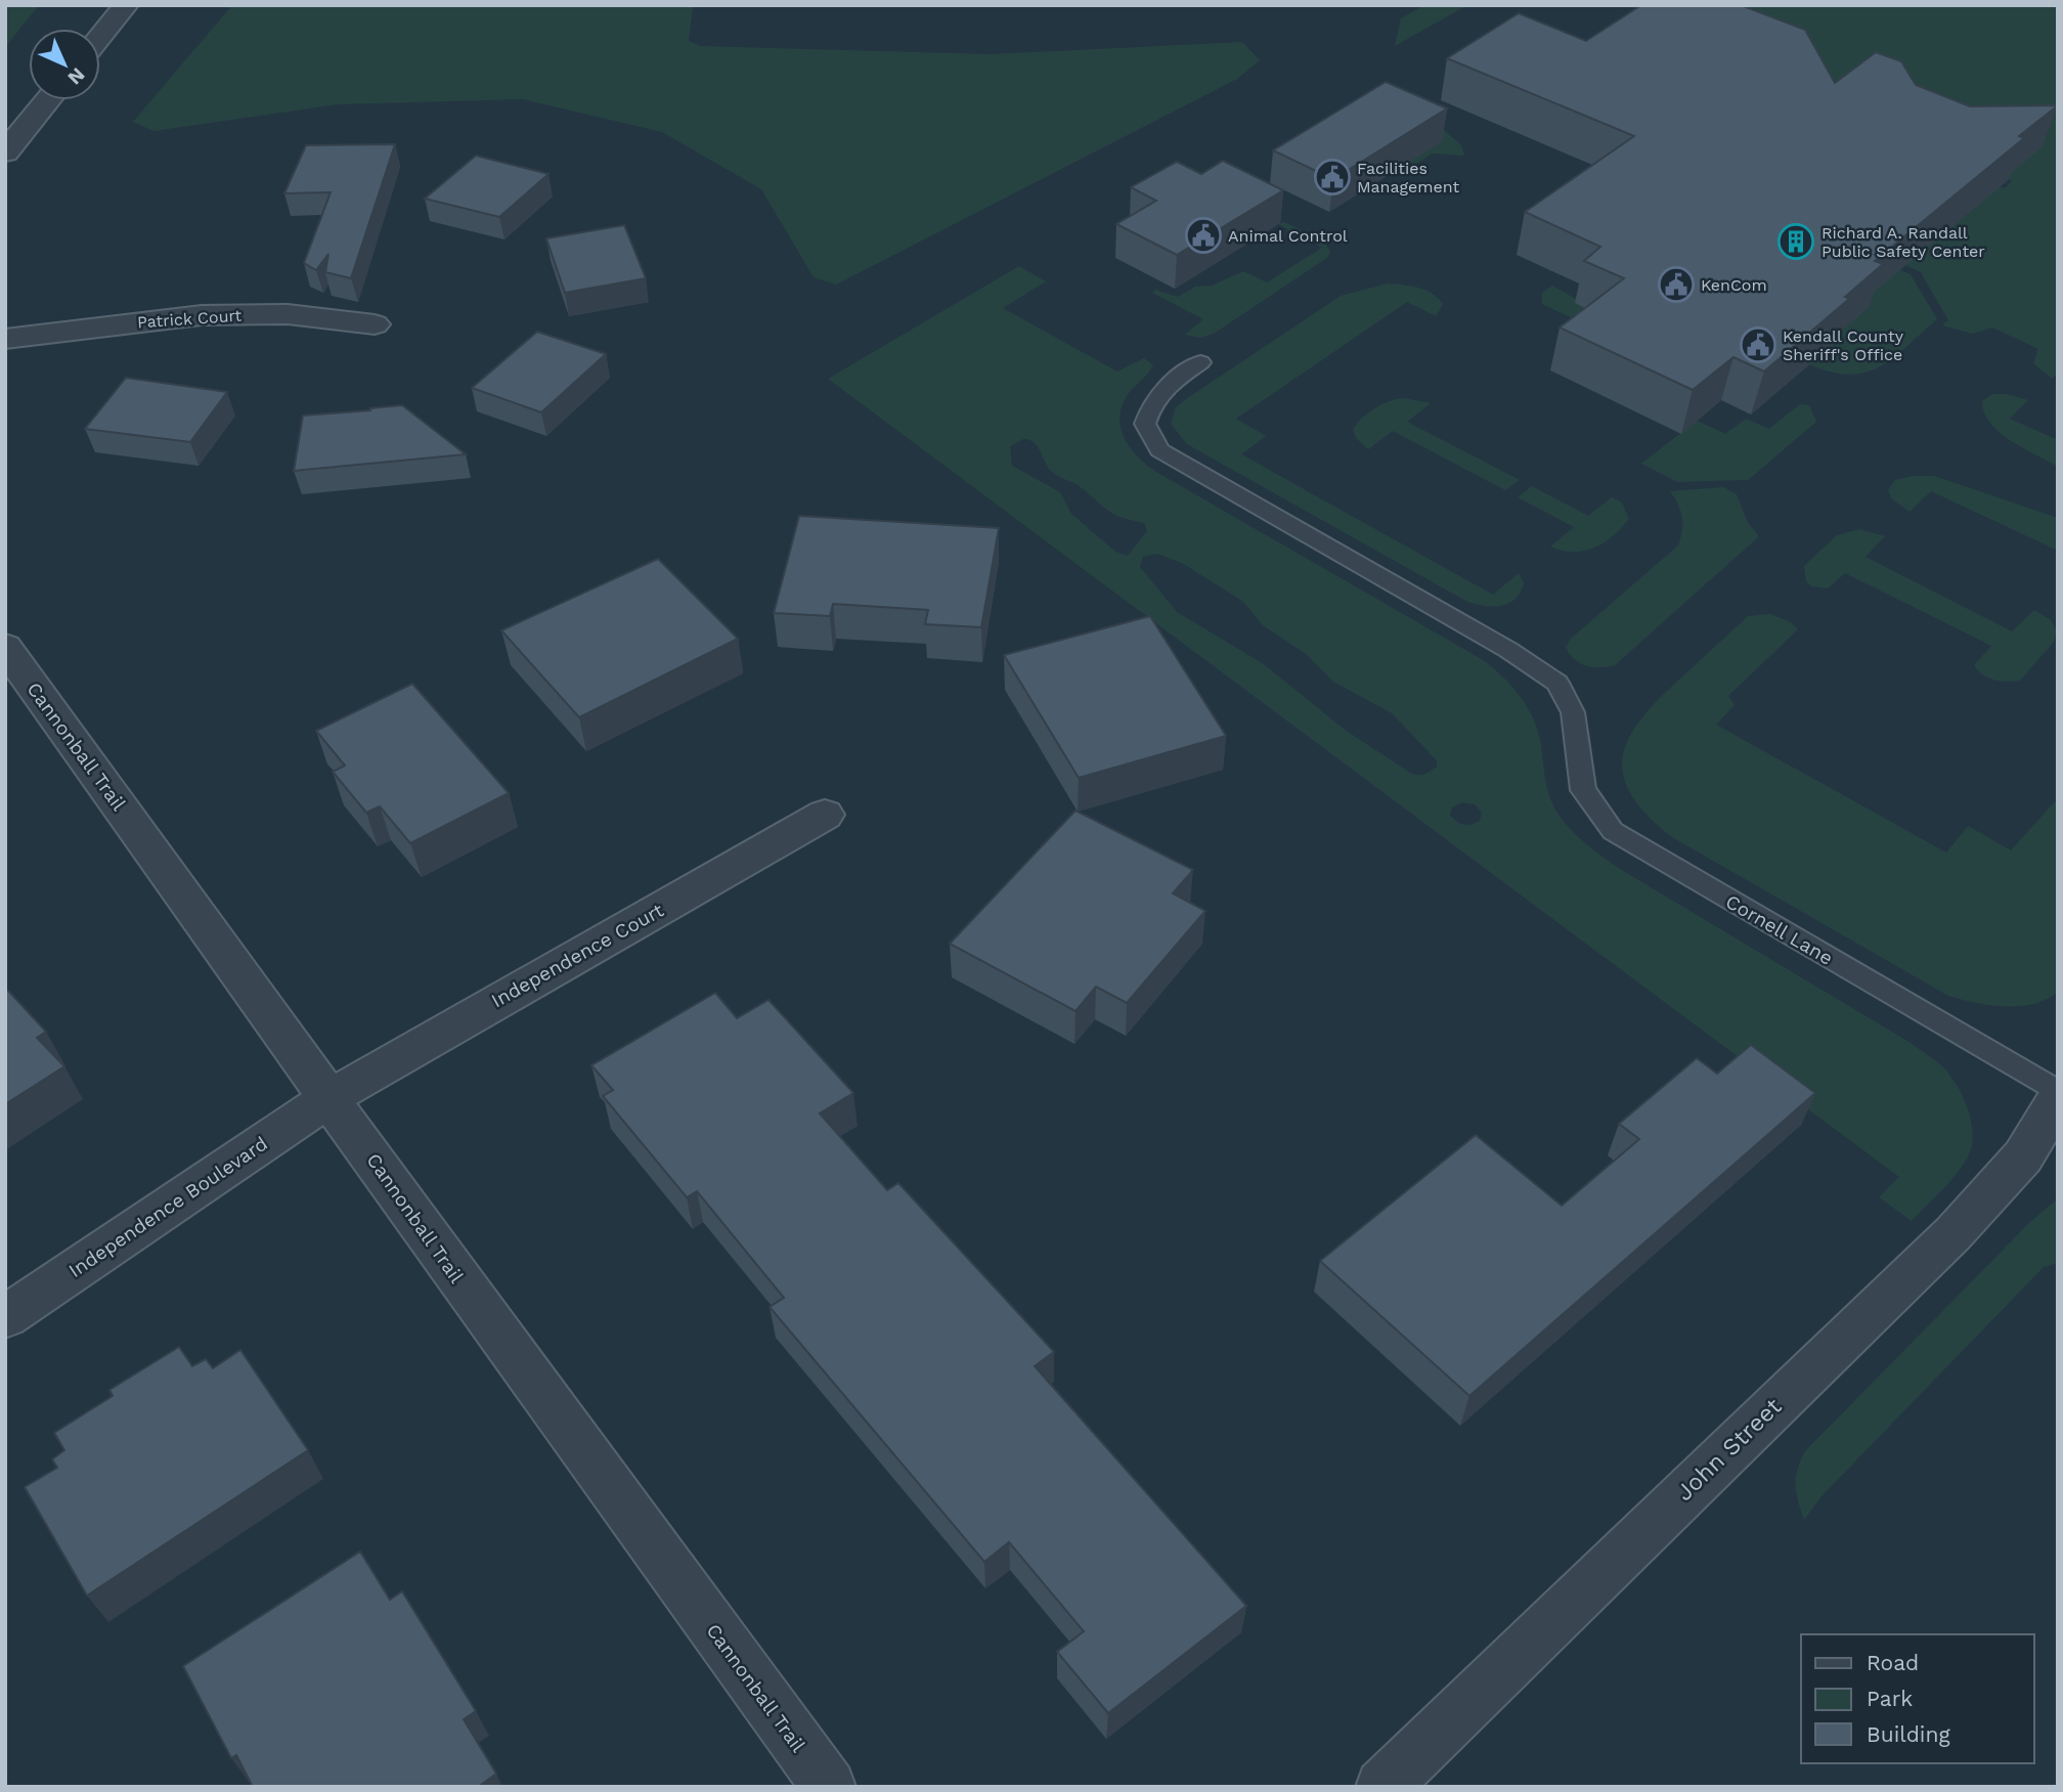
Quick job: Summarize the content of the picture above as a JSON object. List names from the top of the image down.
{
  "streets": {
    "street": [
      "Patrick Court",
      "Cannonball Trail",
      "Independence Court",
      "Independence Boulevard",
      "John Street"
    ],
    "lane": ["Cornell Lane"]
  },
  "crossings": [
    ["Cannonball Trail", "Independence Court"],
    ["Cannonball Trail", "Independence Boulevard"],
    ["Independence Court", "Independence Boulevard"]
  ],
  "places": {
    "public building": [
      "Facilities Management",
      "Animal Control",
      "KenCom",
      "Kendall County Sheriff's Office"
    ],
    "building": ["Richard A. Randall Public Safety Center"]
  },
  "legend": ["Road", "Park", "Building"],
  "north": "bottom right"
}
